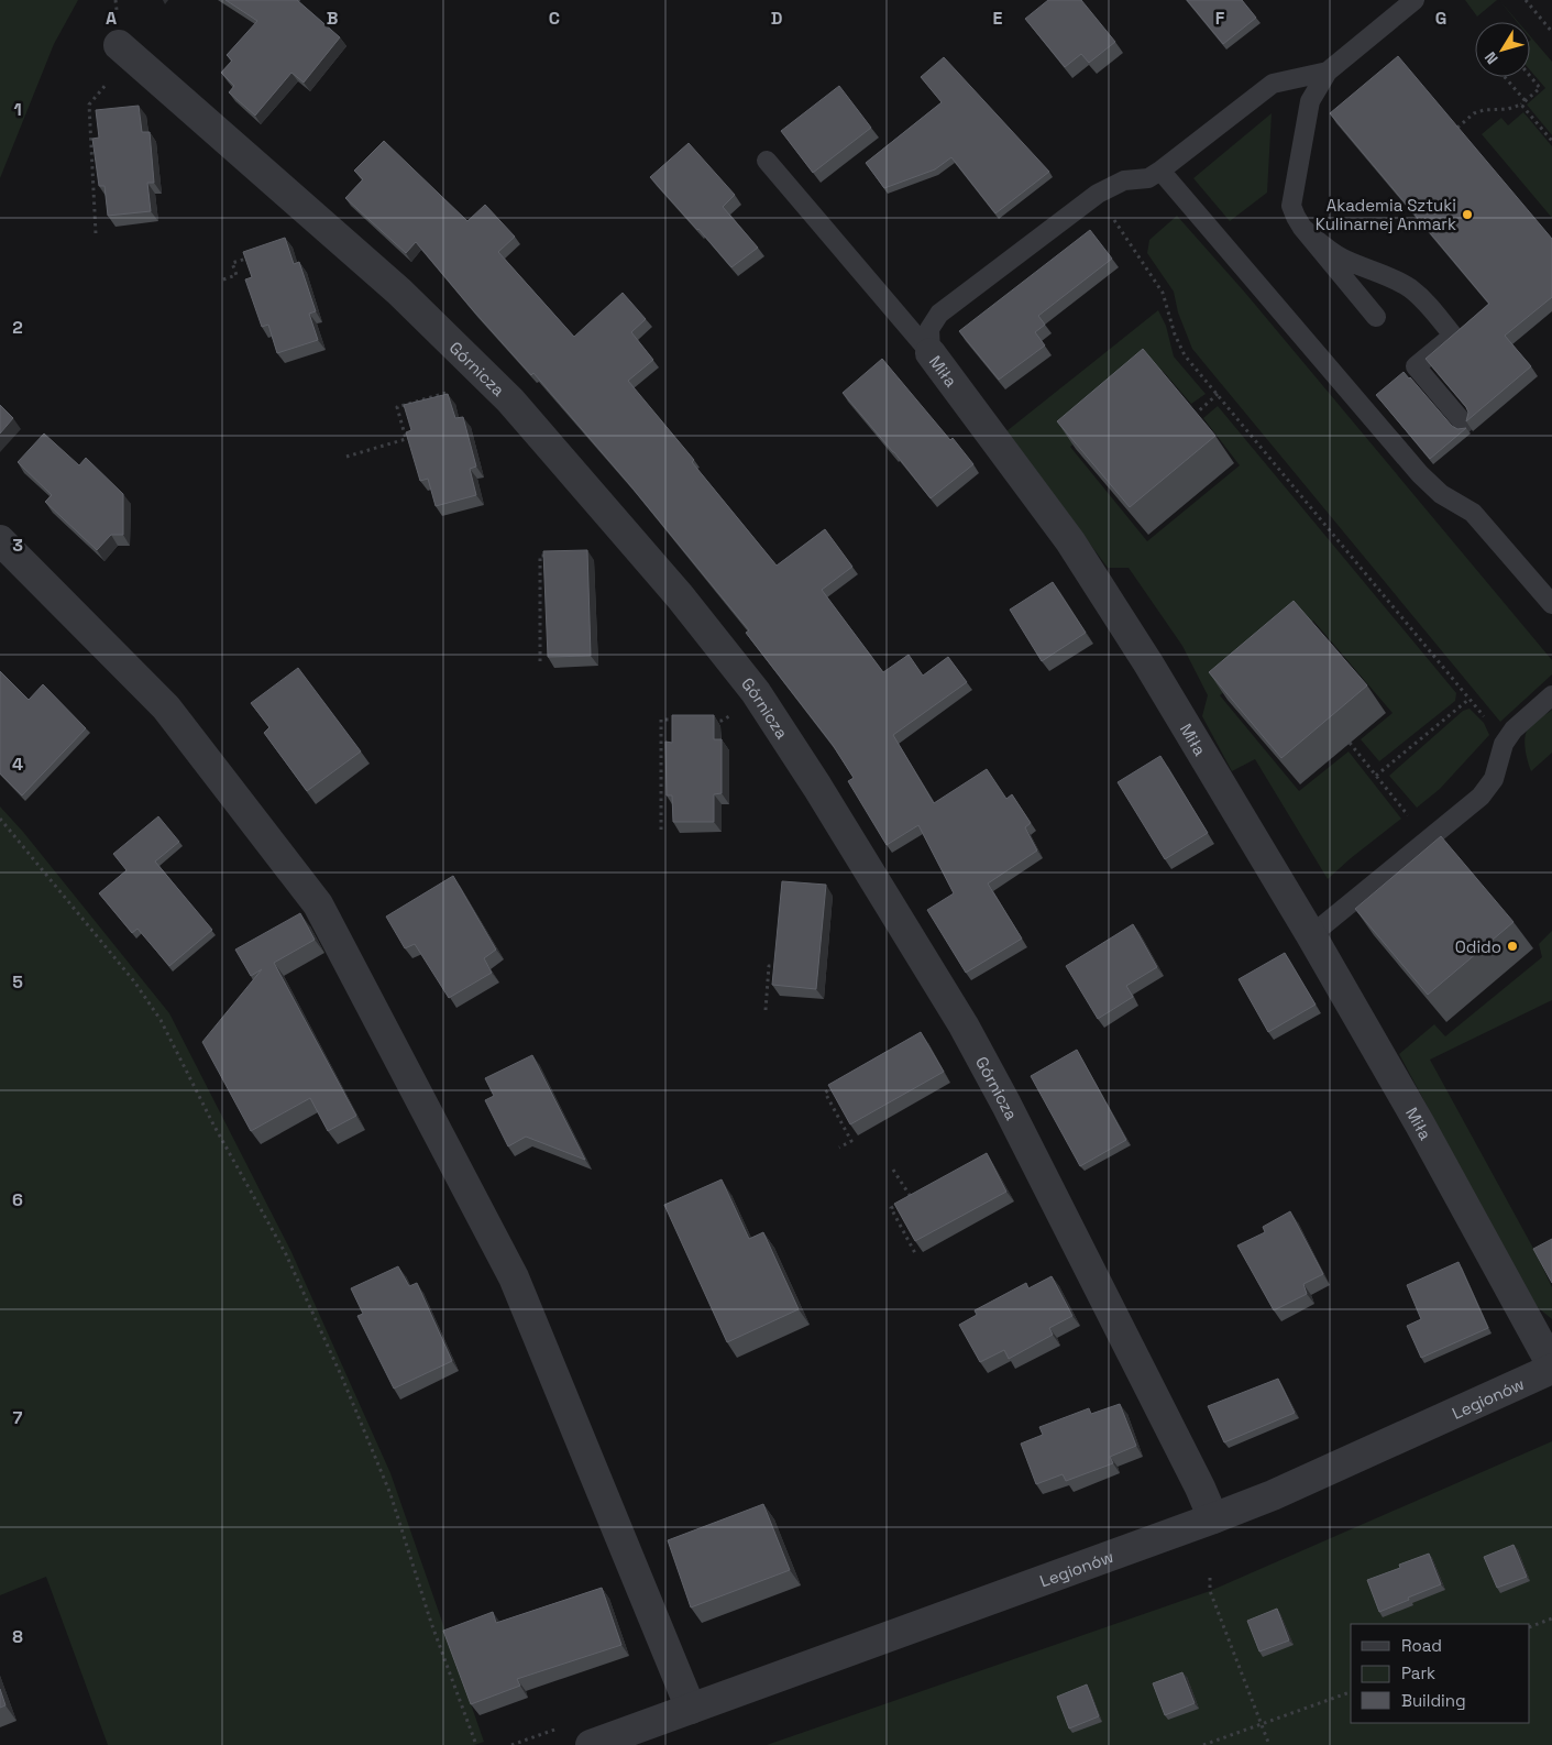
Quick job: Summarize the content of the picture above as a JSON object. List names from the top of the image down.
{
  "streets": {
    "street": ["Górnicza", "Miła", "Legionów"]
  },
  "crossings": [
    ["Górnicza", "Legionów"],
    ["Miła", "Legionów"]
  ],
  "places": ["Akademia Sztuki Kulinarnej Anmark", "Odido"],
  "legend": ["Road", "Park", "Building"],
  "north": "bottom left",
  "grid": {
    "columns": [
      "A",
      "B",
      "C",
      "D",
      "E",
      "F",
      "G"
    ],
    "rows": [
      "1",
      "2",
      "3",
      "4",
      "5",
      "6",
      "7",
      "8"
    ]
  }
}
